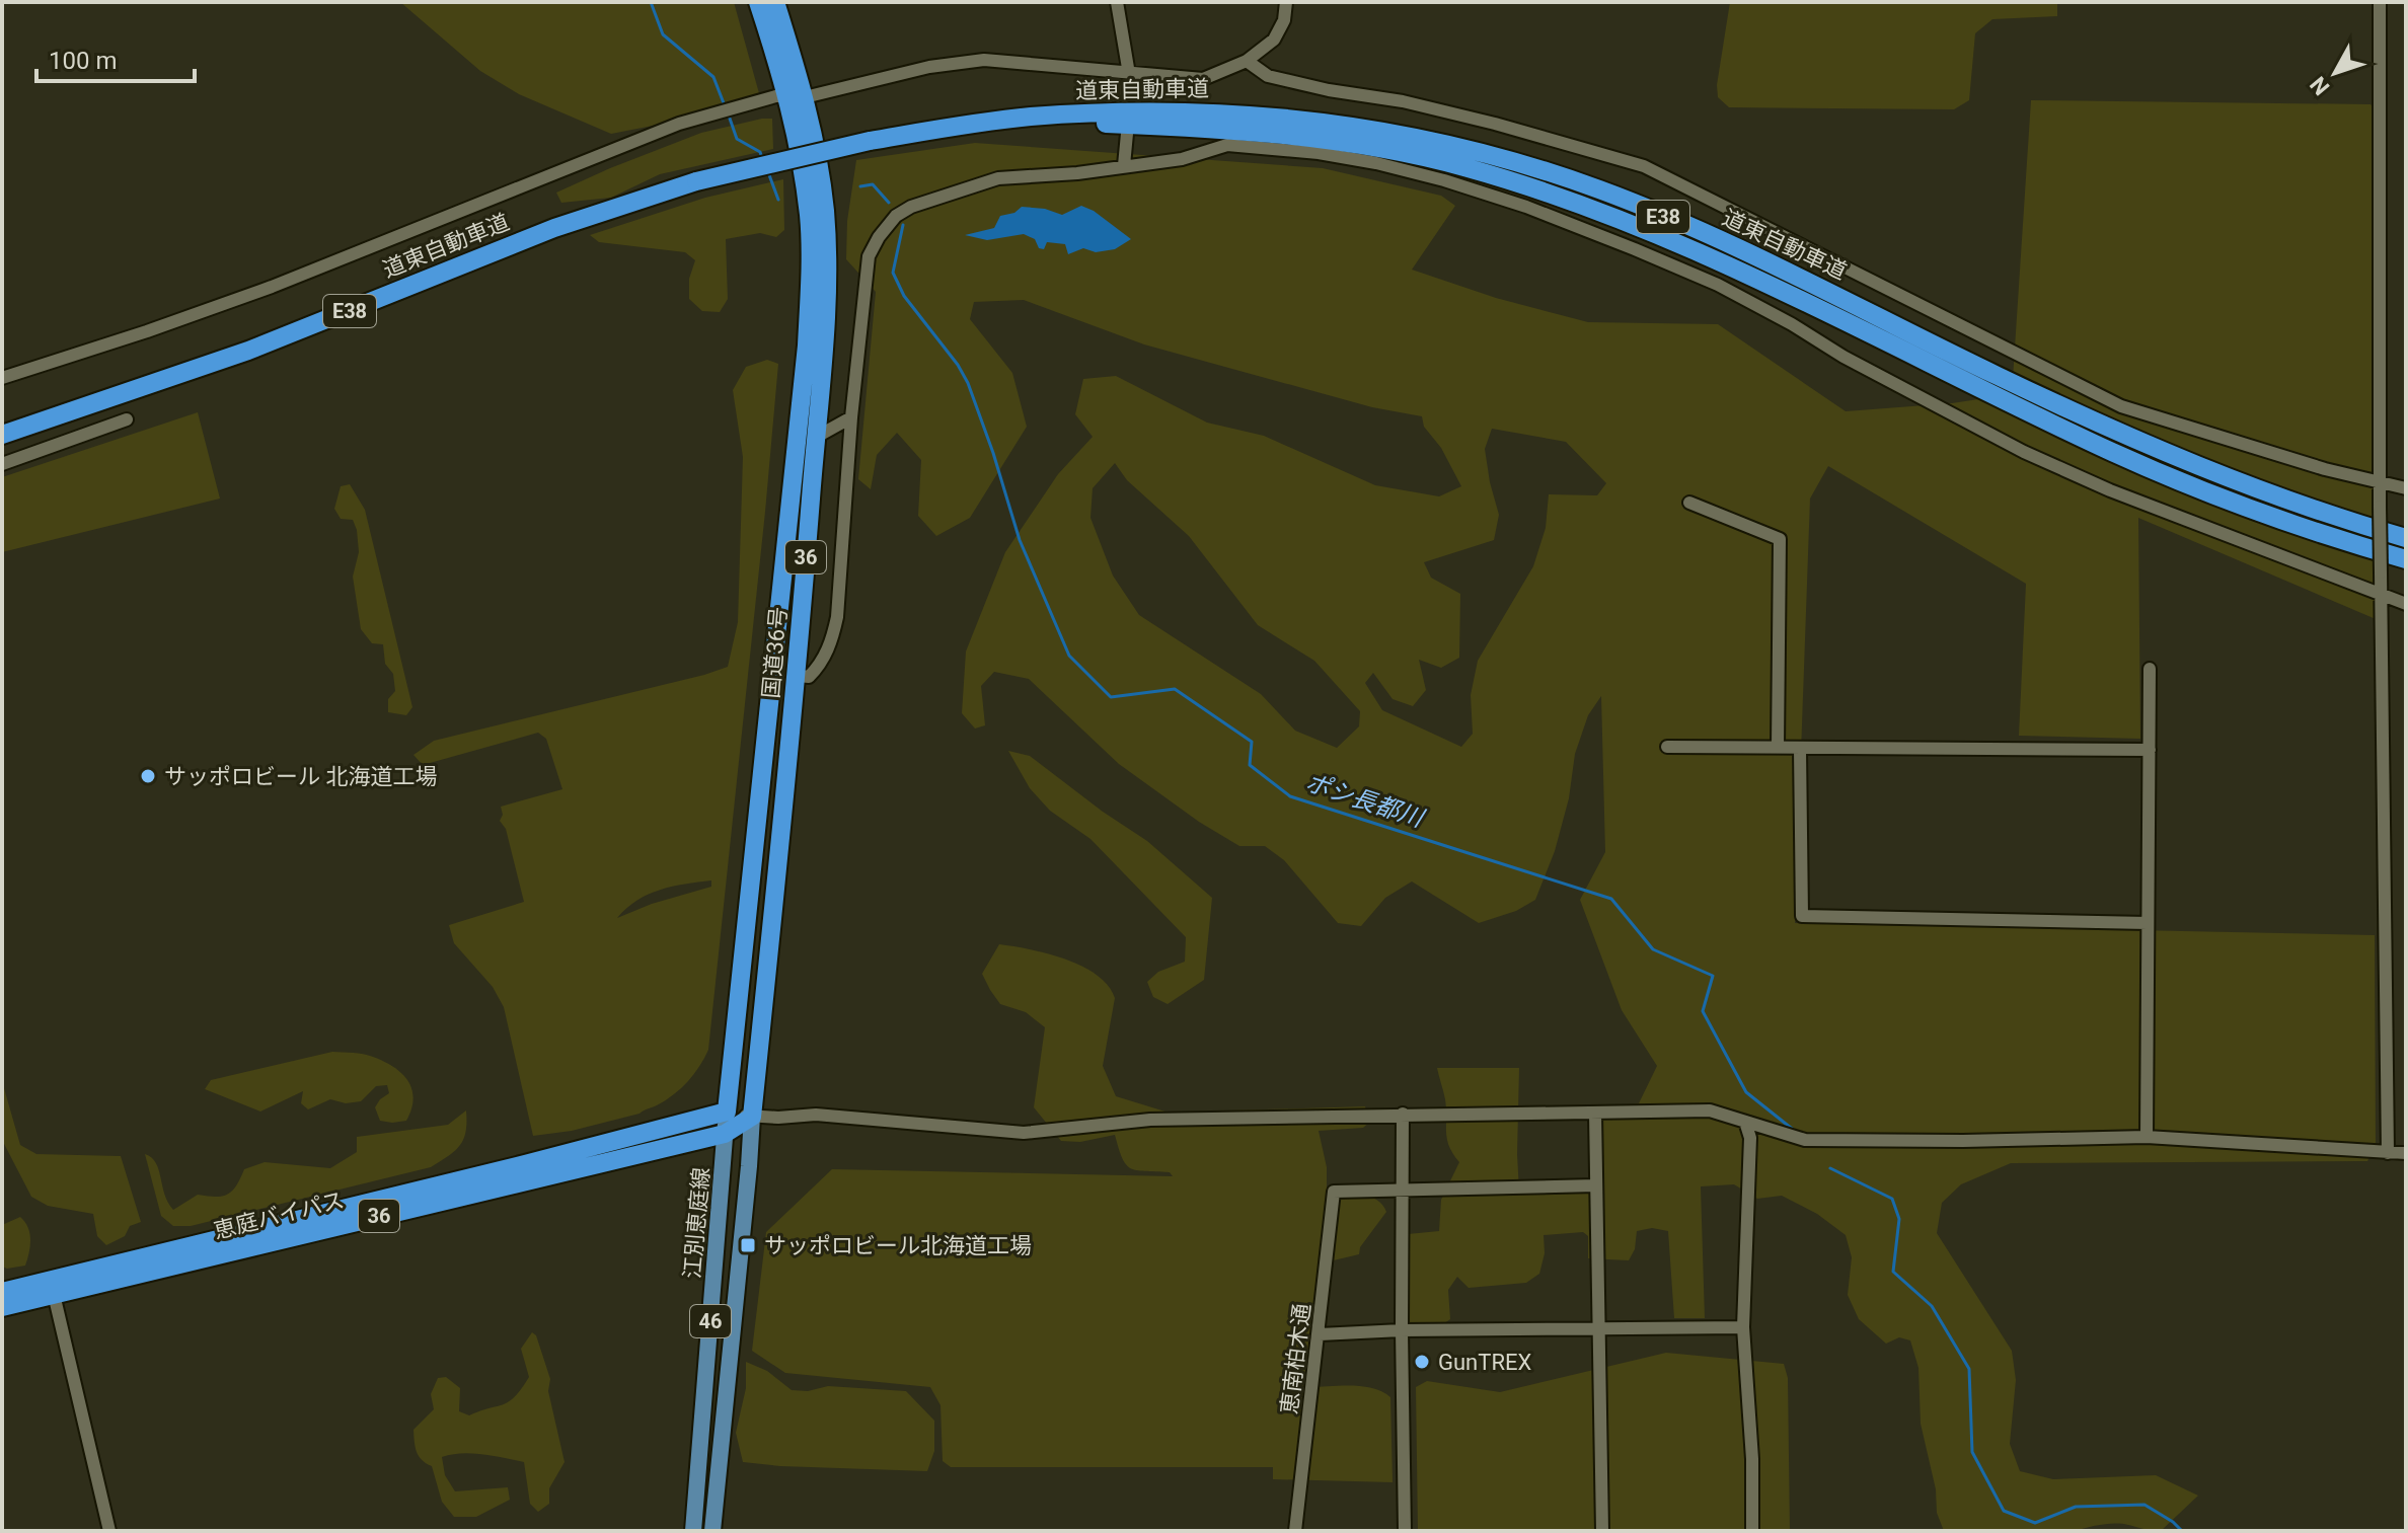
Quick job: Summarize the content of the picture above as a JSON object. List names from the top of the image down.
{
  "streets": {
    "highway": [
      "道東自動車道",
      "E38",
      "36",
      "国道36号",
      "恵庭バイパス"
    ],
    "main road": ["江別恵庭線", "46"],
    "street": ["恵南柏木通"]
  },
  "crossings": [
    ["国道36号", "恵庭バイパス"],
    ["国道36号", "江別恵庭線"],
    ["恵庭バイパス", "江別恵庭線"]
  ],
  "water": ["ポシ長都川"],
  "places": {
    "other": ["サッポロビール 北海道工場", "GunTREX"],
    "transit": ["サッポロビール北海道工場"]
  },
  "scale_bar": "100 m",
  "north": "bottom left"
}
